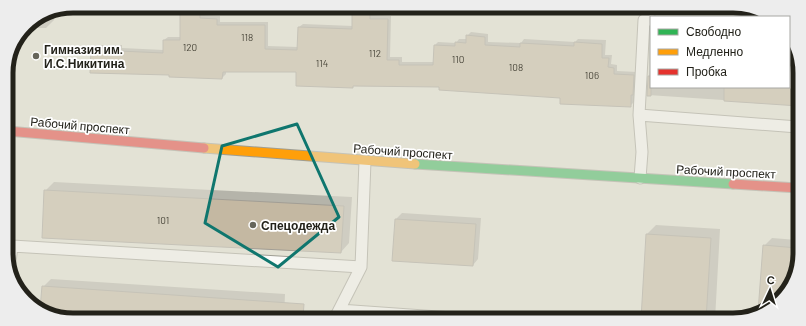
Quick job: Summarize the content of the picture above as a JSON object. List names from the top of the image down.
{
  "streets": {
    "street": ["Рабочий проспект"]
  },
  "places": ["Гимназия им. И.С.Никитина", "Спецодежда"],
  "house_numbers": [
    "118",
    "120",
    "112",
    "110",
    "114",
    "108",
    "106",
    "101"
  ],
  "legend": ["Свободно", "Медленно", "Пробка"],
  "north": "top"
}
